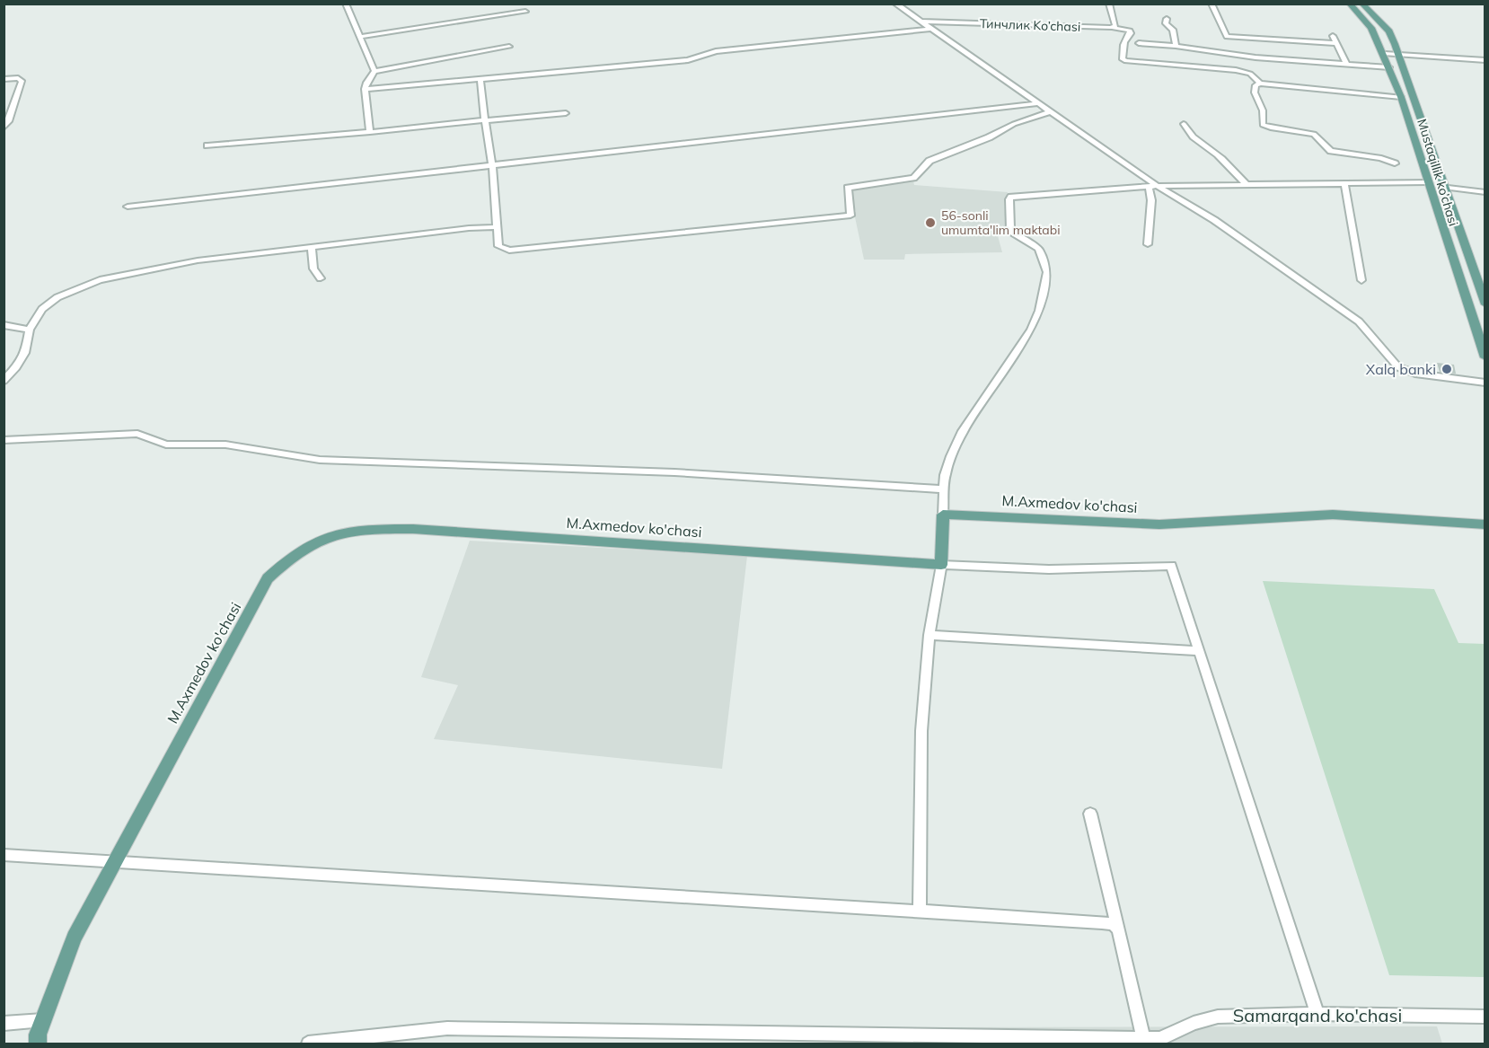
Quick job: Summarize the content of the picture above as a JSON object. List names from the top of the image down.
{
  "streets": {
    "main road": ["Mustaqillik ko’chasi", "M.Axmedov ko'chasi"],
    "street": ["Тинчлик Ko’chasi", "Samarqand ko'chasi"]
  },
  "places": ["56-sonli umumta'lim maktabi", "Xalq banki"]
}
